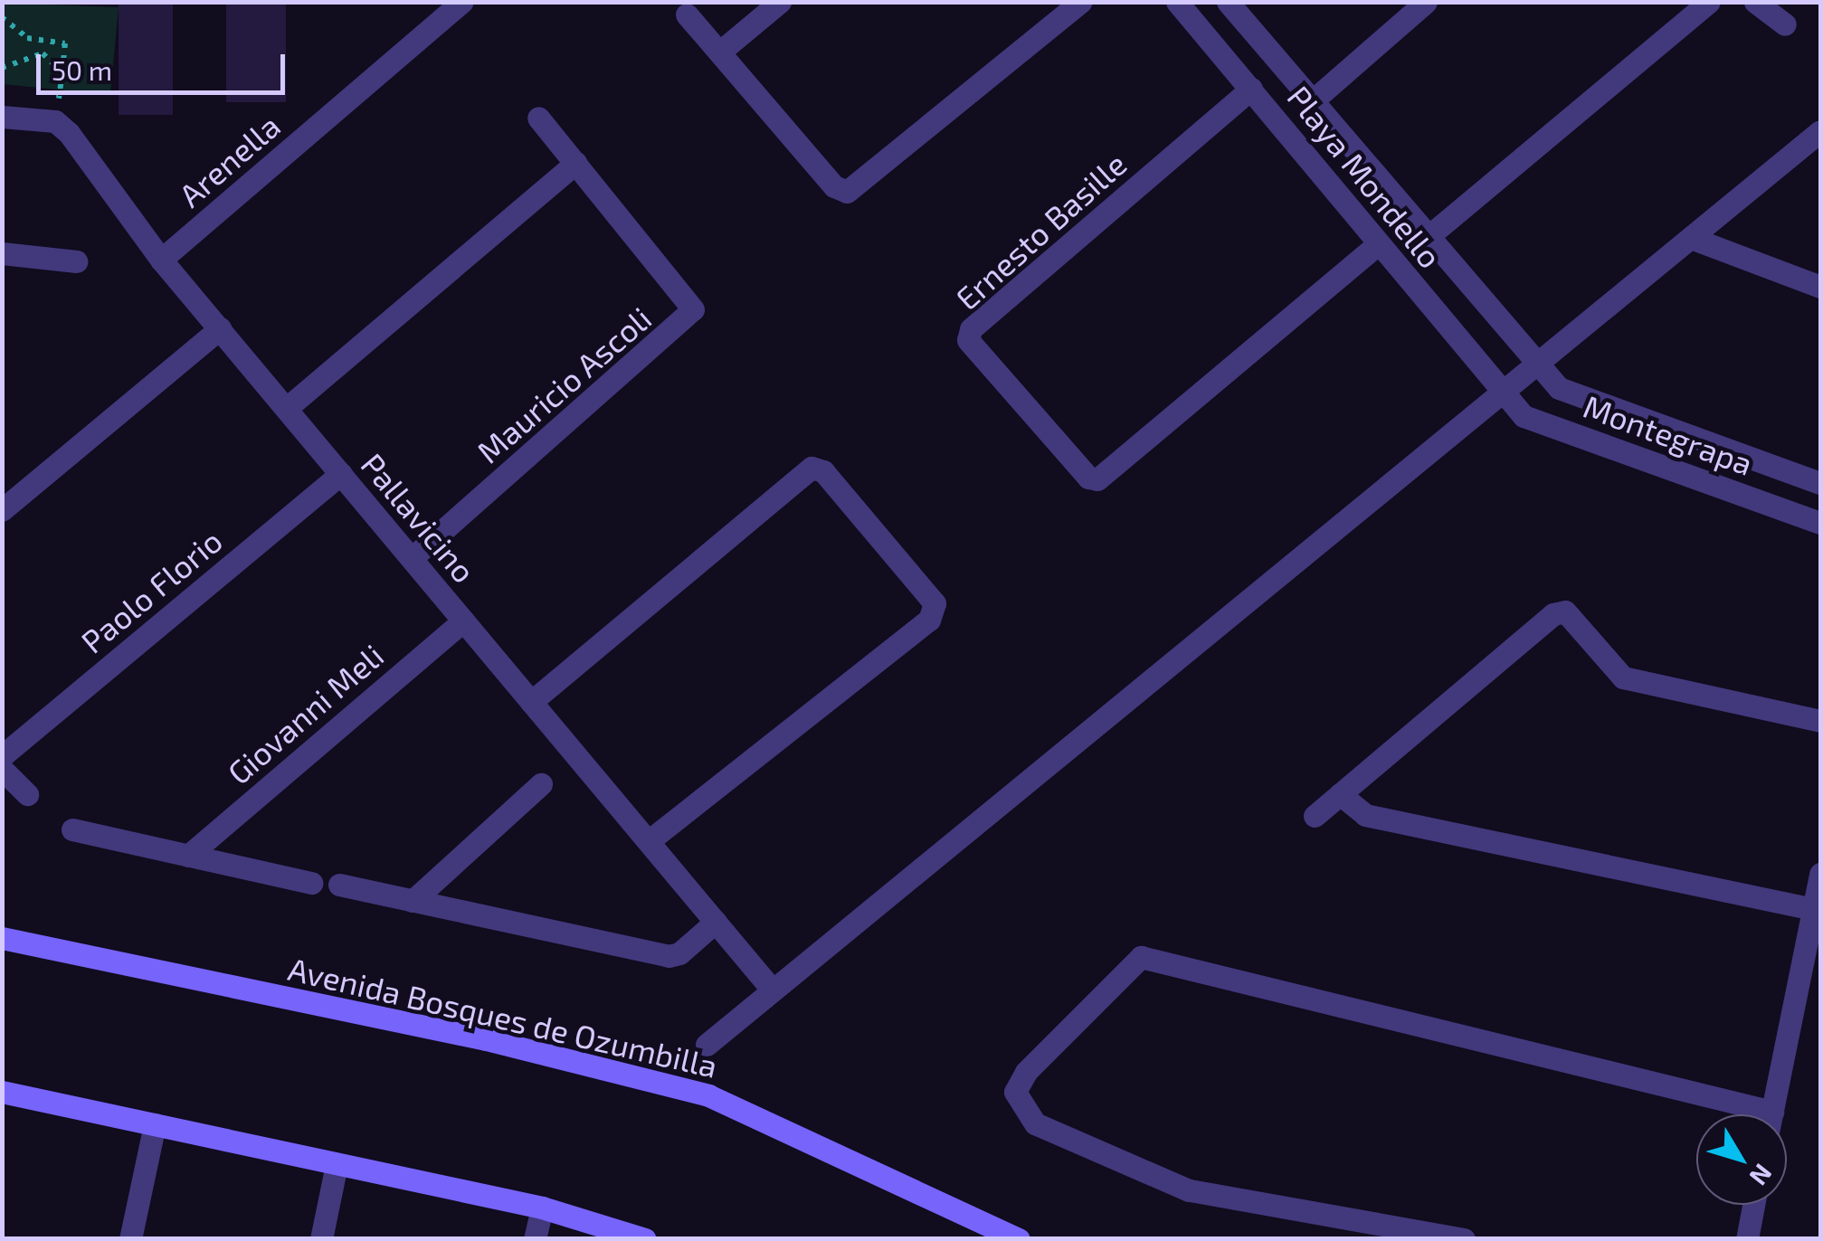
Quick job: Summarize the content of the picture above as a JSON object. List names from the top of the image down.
{
  "streets": {
    "main road": ["Avenida Bosques de Ozumbilla"],
    "street": [
      "Arenella",
      "Playa Mondello",
      "Ernesto Basille",
      "Mauricio Ascoli",
      "Montegrapa",
      "Pallavicino",
      "Paolo Florio",
      "Giovanni Meli"
    ]
  },
  "crossings": [
    ["Arenella", "Pallavicino"],
    ["Playa Mondello", "Ernesto Basille"],
    ["Playa Mondello", "Montegrapa"],
    ["Mauricio Ascoli", "Pallavicino"],
    ["Pallavicino", "Paolo Florio"],
    ["Pallavicino", "Giovanni Meli"]
  ],
  "scale_bar": "50 m",
  "north": "bottom right"
}
